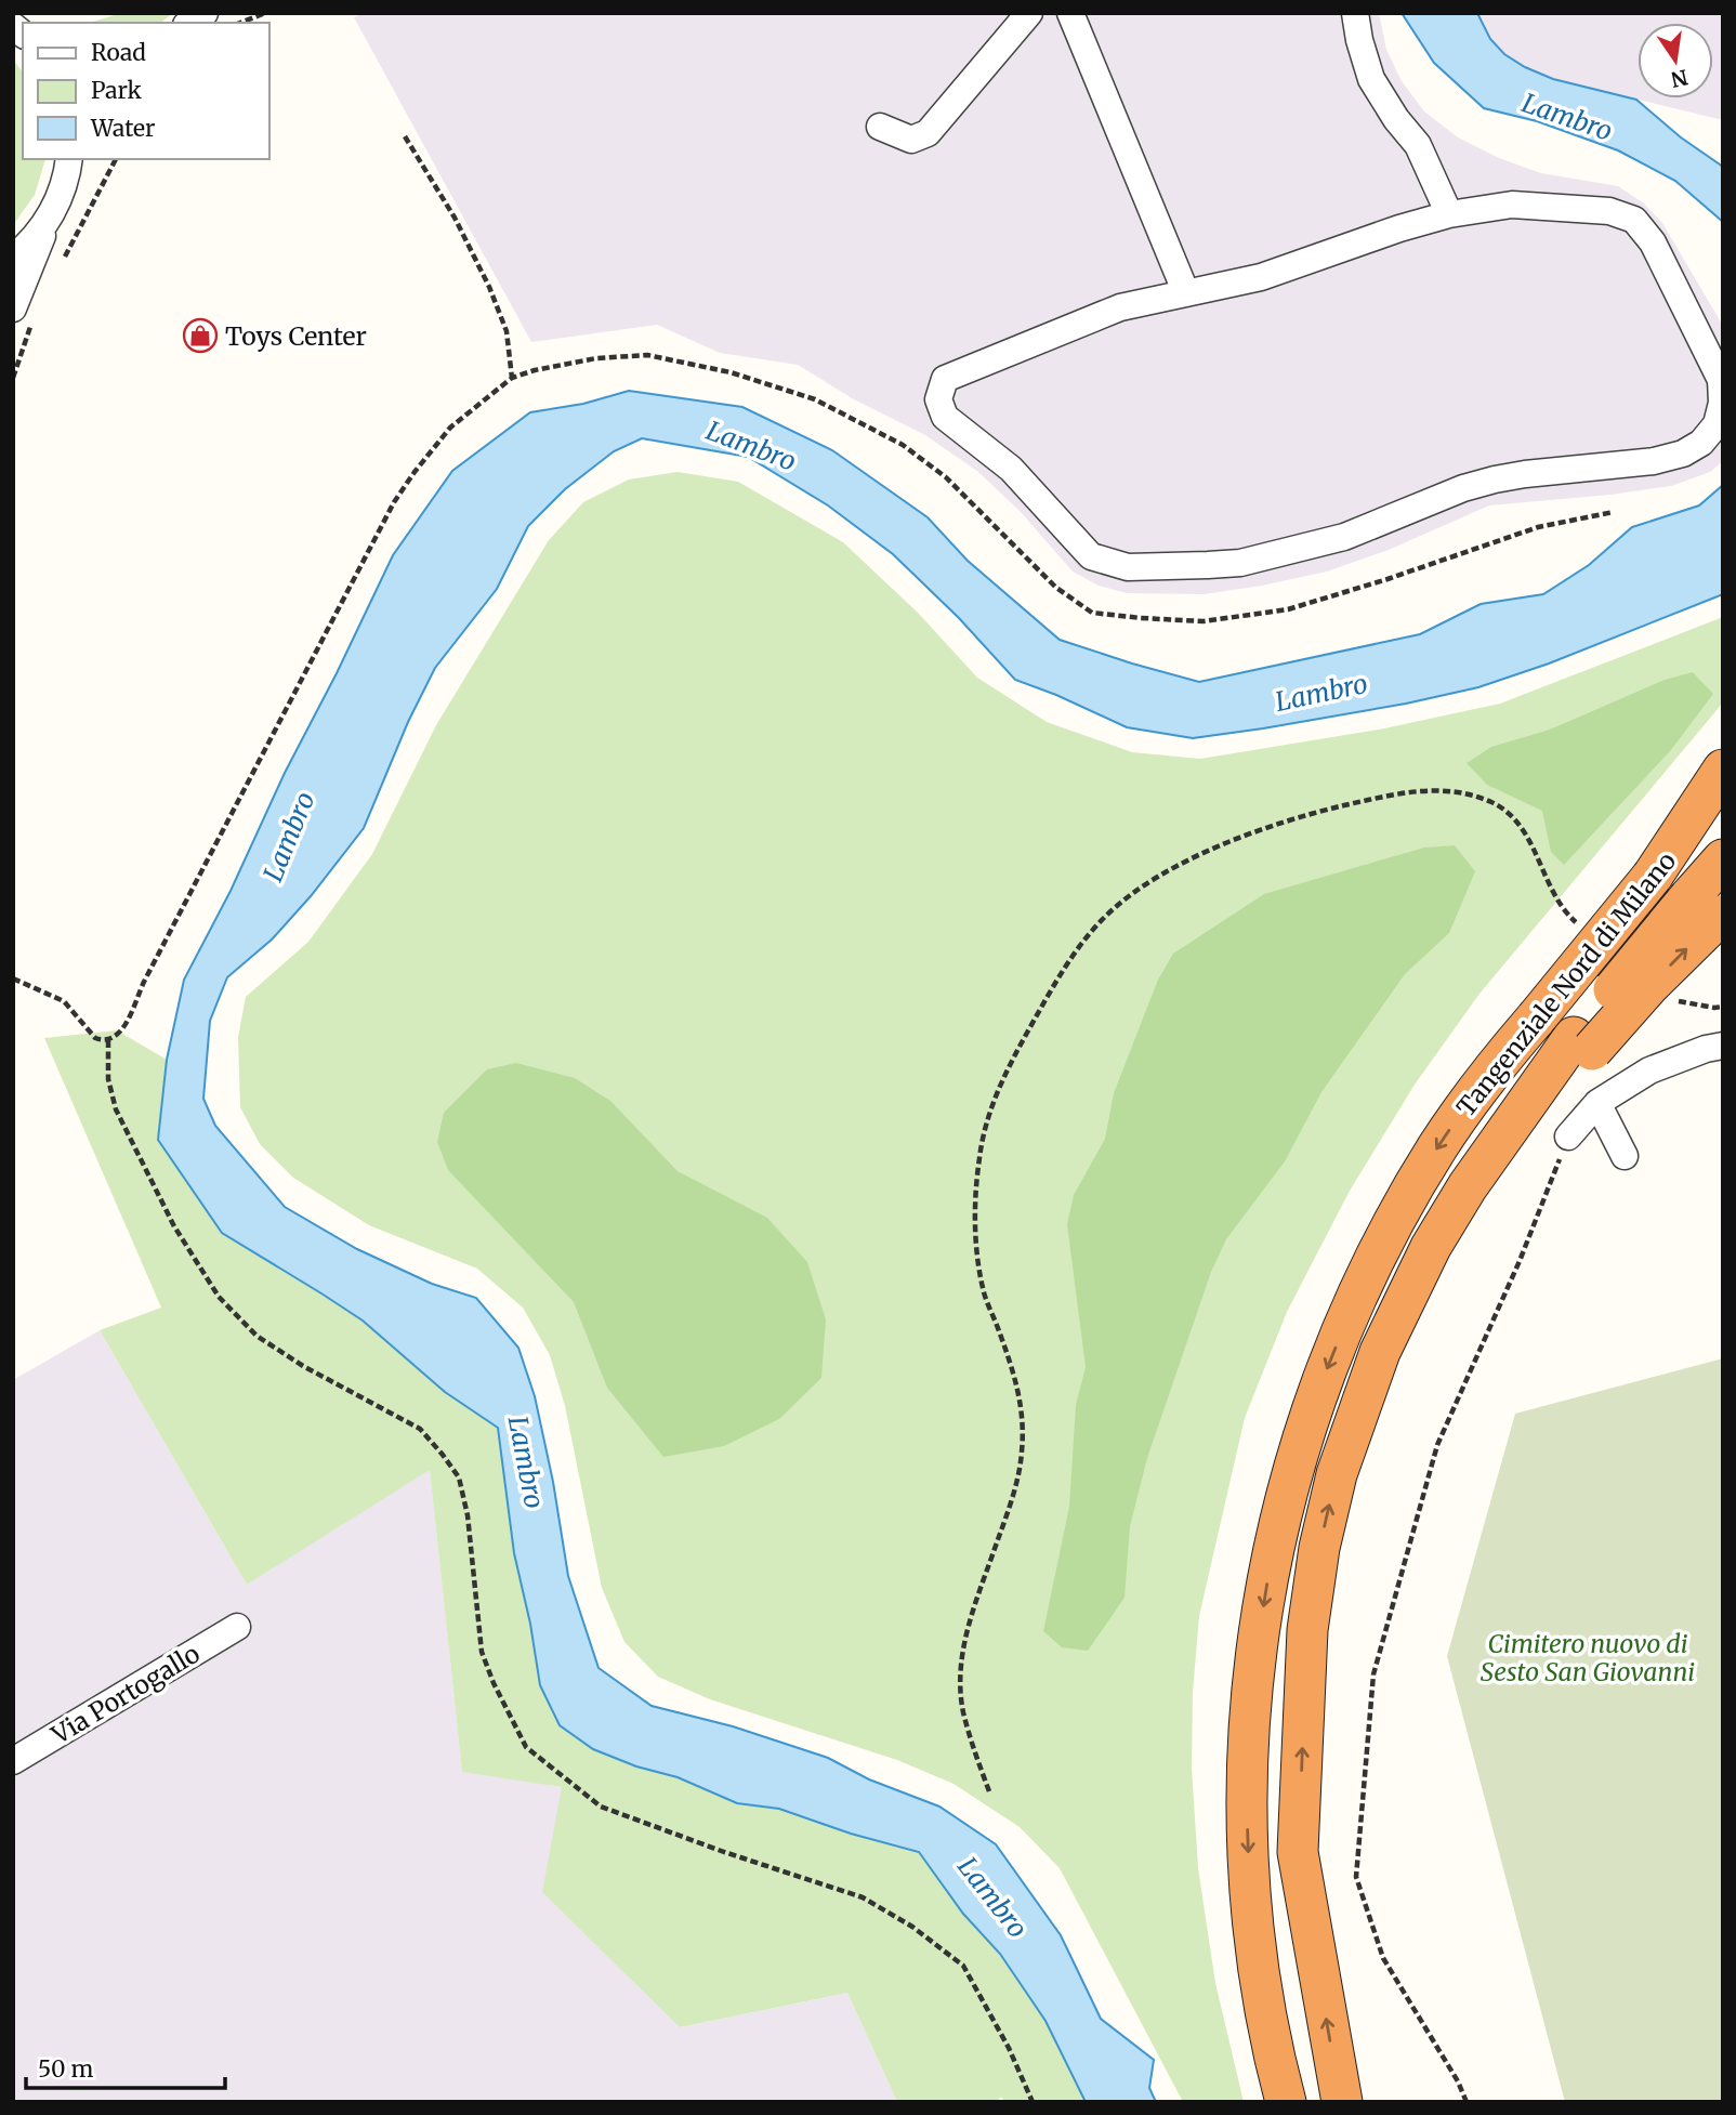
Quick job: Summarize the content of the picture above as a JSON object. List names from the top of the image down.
{
  "streets": {
    "highway": ["Tangenziale Nord di Milano"],
    "street": ["Via Portogallo"]
  },
  "water": ["Lambro"],
  "parks": ["Cimitero nuovo di Sesto San Giovanni"],
  "places": {
    "shop": ["Toys Center"]
  },
  "legend": ["Road", "Park", "Water"],
  "scale_bar": "50 m",
  "north": "bottom"
}
